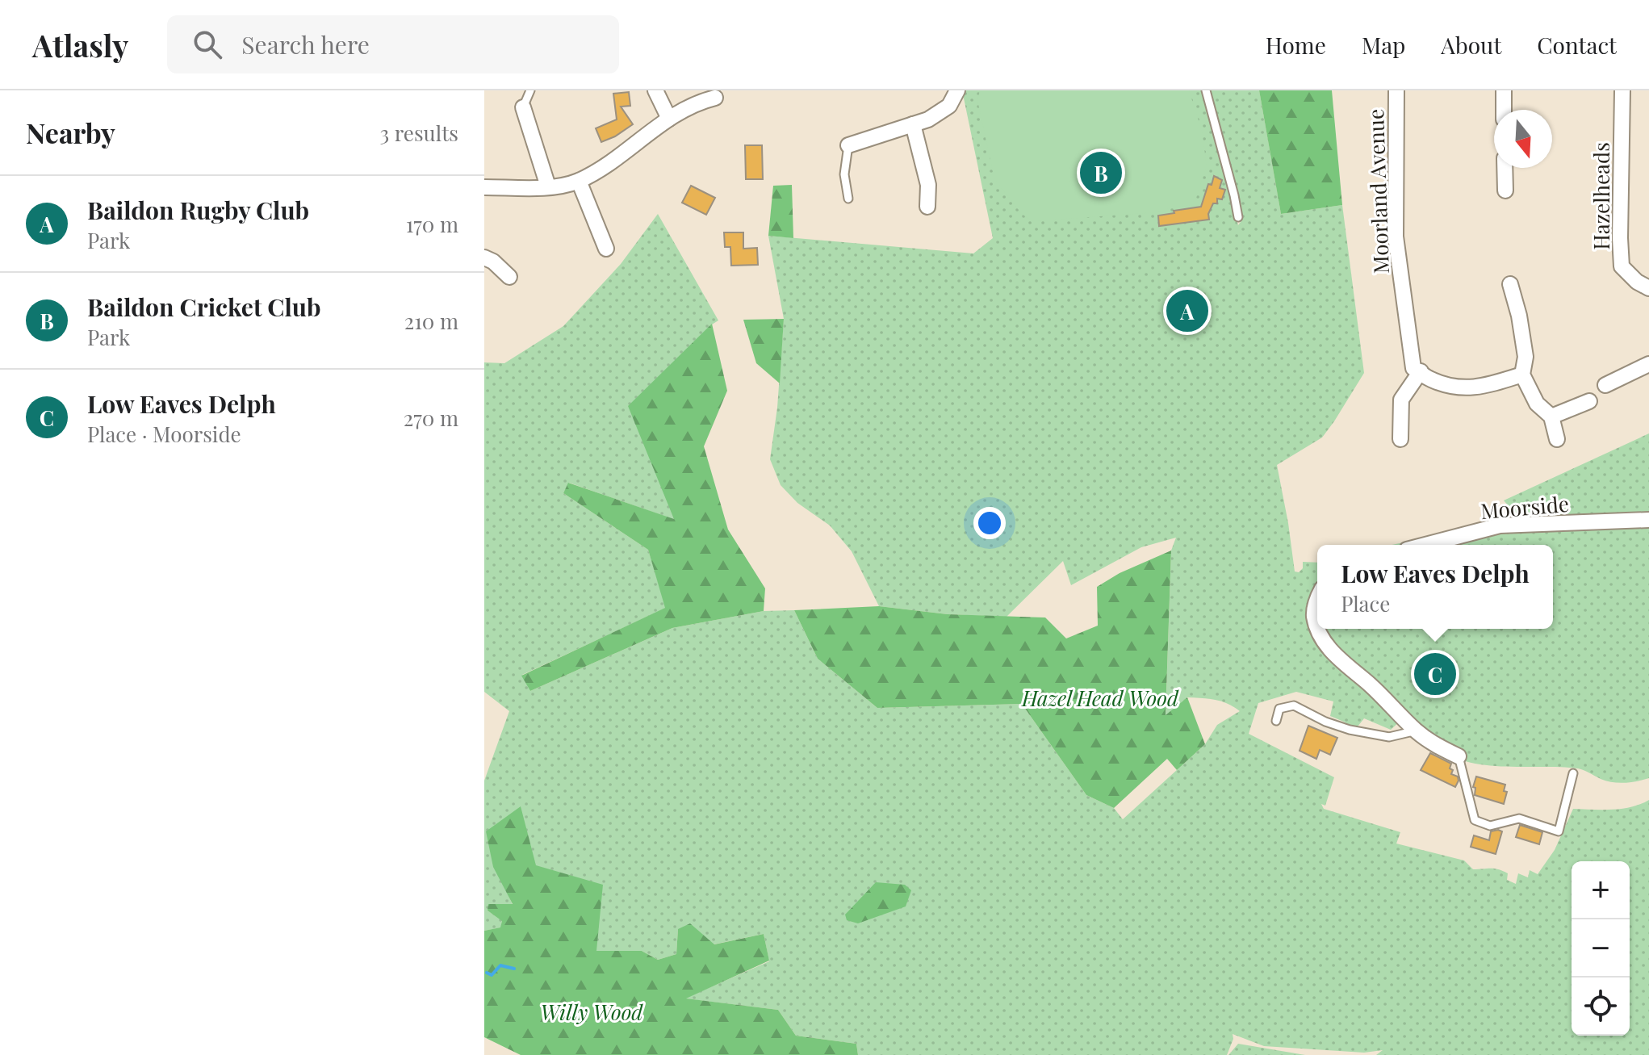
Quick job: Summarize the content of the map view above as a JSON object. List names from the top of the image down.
{
  "streets": {
    "street": ["Moorland Avenue", "Hazelheads", "Moorside"]
  },
  "parks": ["Hazel Head Wood", "Willy Wood"],
  "north": "bottom",
  "page": {
    "header": "Atlasly",
    "search": "Search here",
    "nav": [
      "Home",
      "Map",
      "About",
      "Contact"
    ],
    "heading": ["Nearby", "3 results"],
    "pins": ["B", "A", "C"],
    "list": [
      {
        "mark": "A",
        "name": "Baildon Rugby Club",
        "note": "Park",
        "value": "170 m"
      },
      {
        "mark": "B",
        "name": "Baildon Cricket Club",
        "note": "Park",
        "value": "210 m"
      },
      {
        "mark": "C",
        "name": "Low Eaves Delph",
        "note": "Place · Moorside",
        "value": "270 m"
      }
    ],
    "popup": ["Low Eaves Delph", "Place"],
    "map_buttons": ["+", "−"]
  }
}
